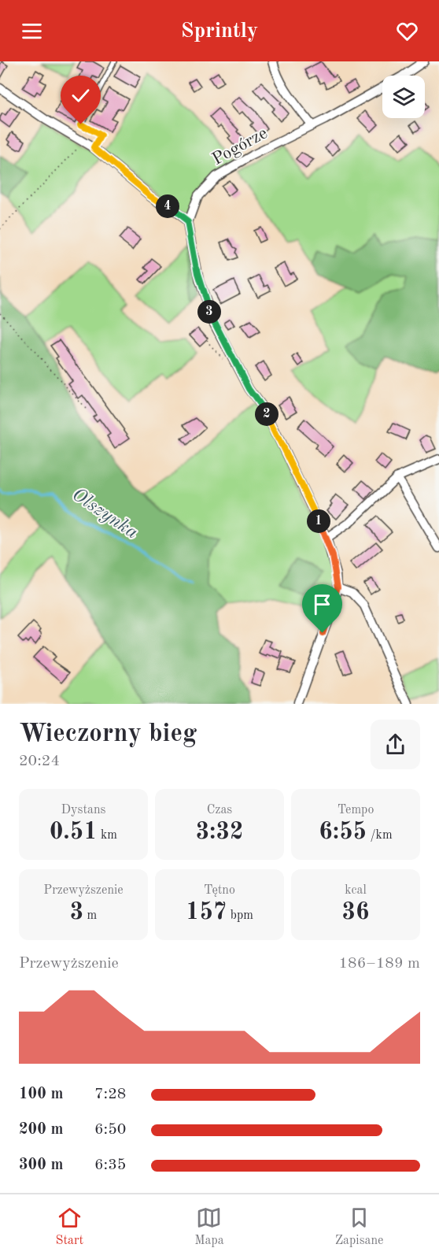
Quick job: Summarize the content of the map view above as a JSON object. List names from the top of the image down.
{
  "streets": {
    "street": ["Pogórze"]
  },
  "water": ["Olszynka"],
  "page": {
    "header": "Sprintly",
    "pins": [
      "4",
      "3",
      "2",
      "1"
    ],
    "heading": ["Wieczorny bieg", "20:24"],
    "stats": [
      ["Dystans", "0.51 km"],
      ["Czas", "3:32"],
      ["Tempo", "6:55 /km"],
      ["Przewyższenie", "3 m"],
      ["Tętno", "157 bpm"],
      ["kcal", "36"]
    ],
    "chart": ["Przewyższenie", "186–189 m"],
    "list": [
      {
        "name": "100 m",
        "note": "7:28"
      },
      {
        "name": "200 m",
        "note": "6:50"
      },
      {
        "name": "300 m",
        "note": "6:35"
      }
    ],
    "tabs": ["Start", "Mapa", "Zapisane"]
  }
}
